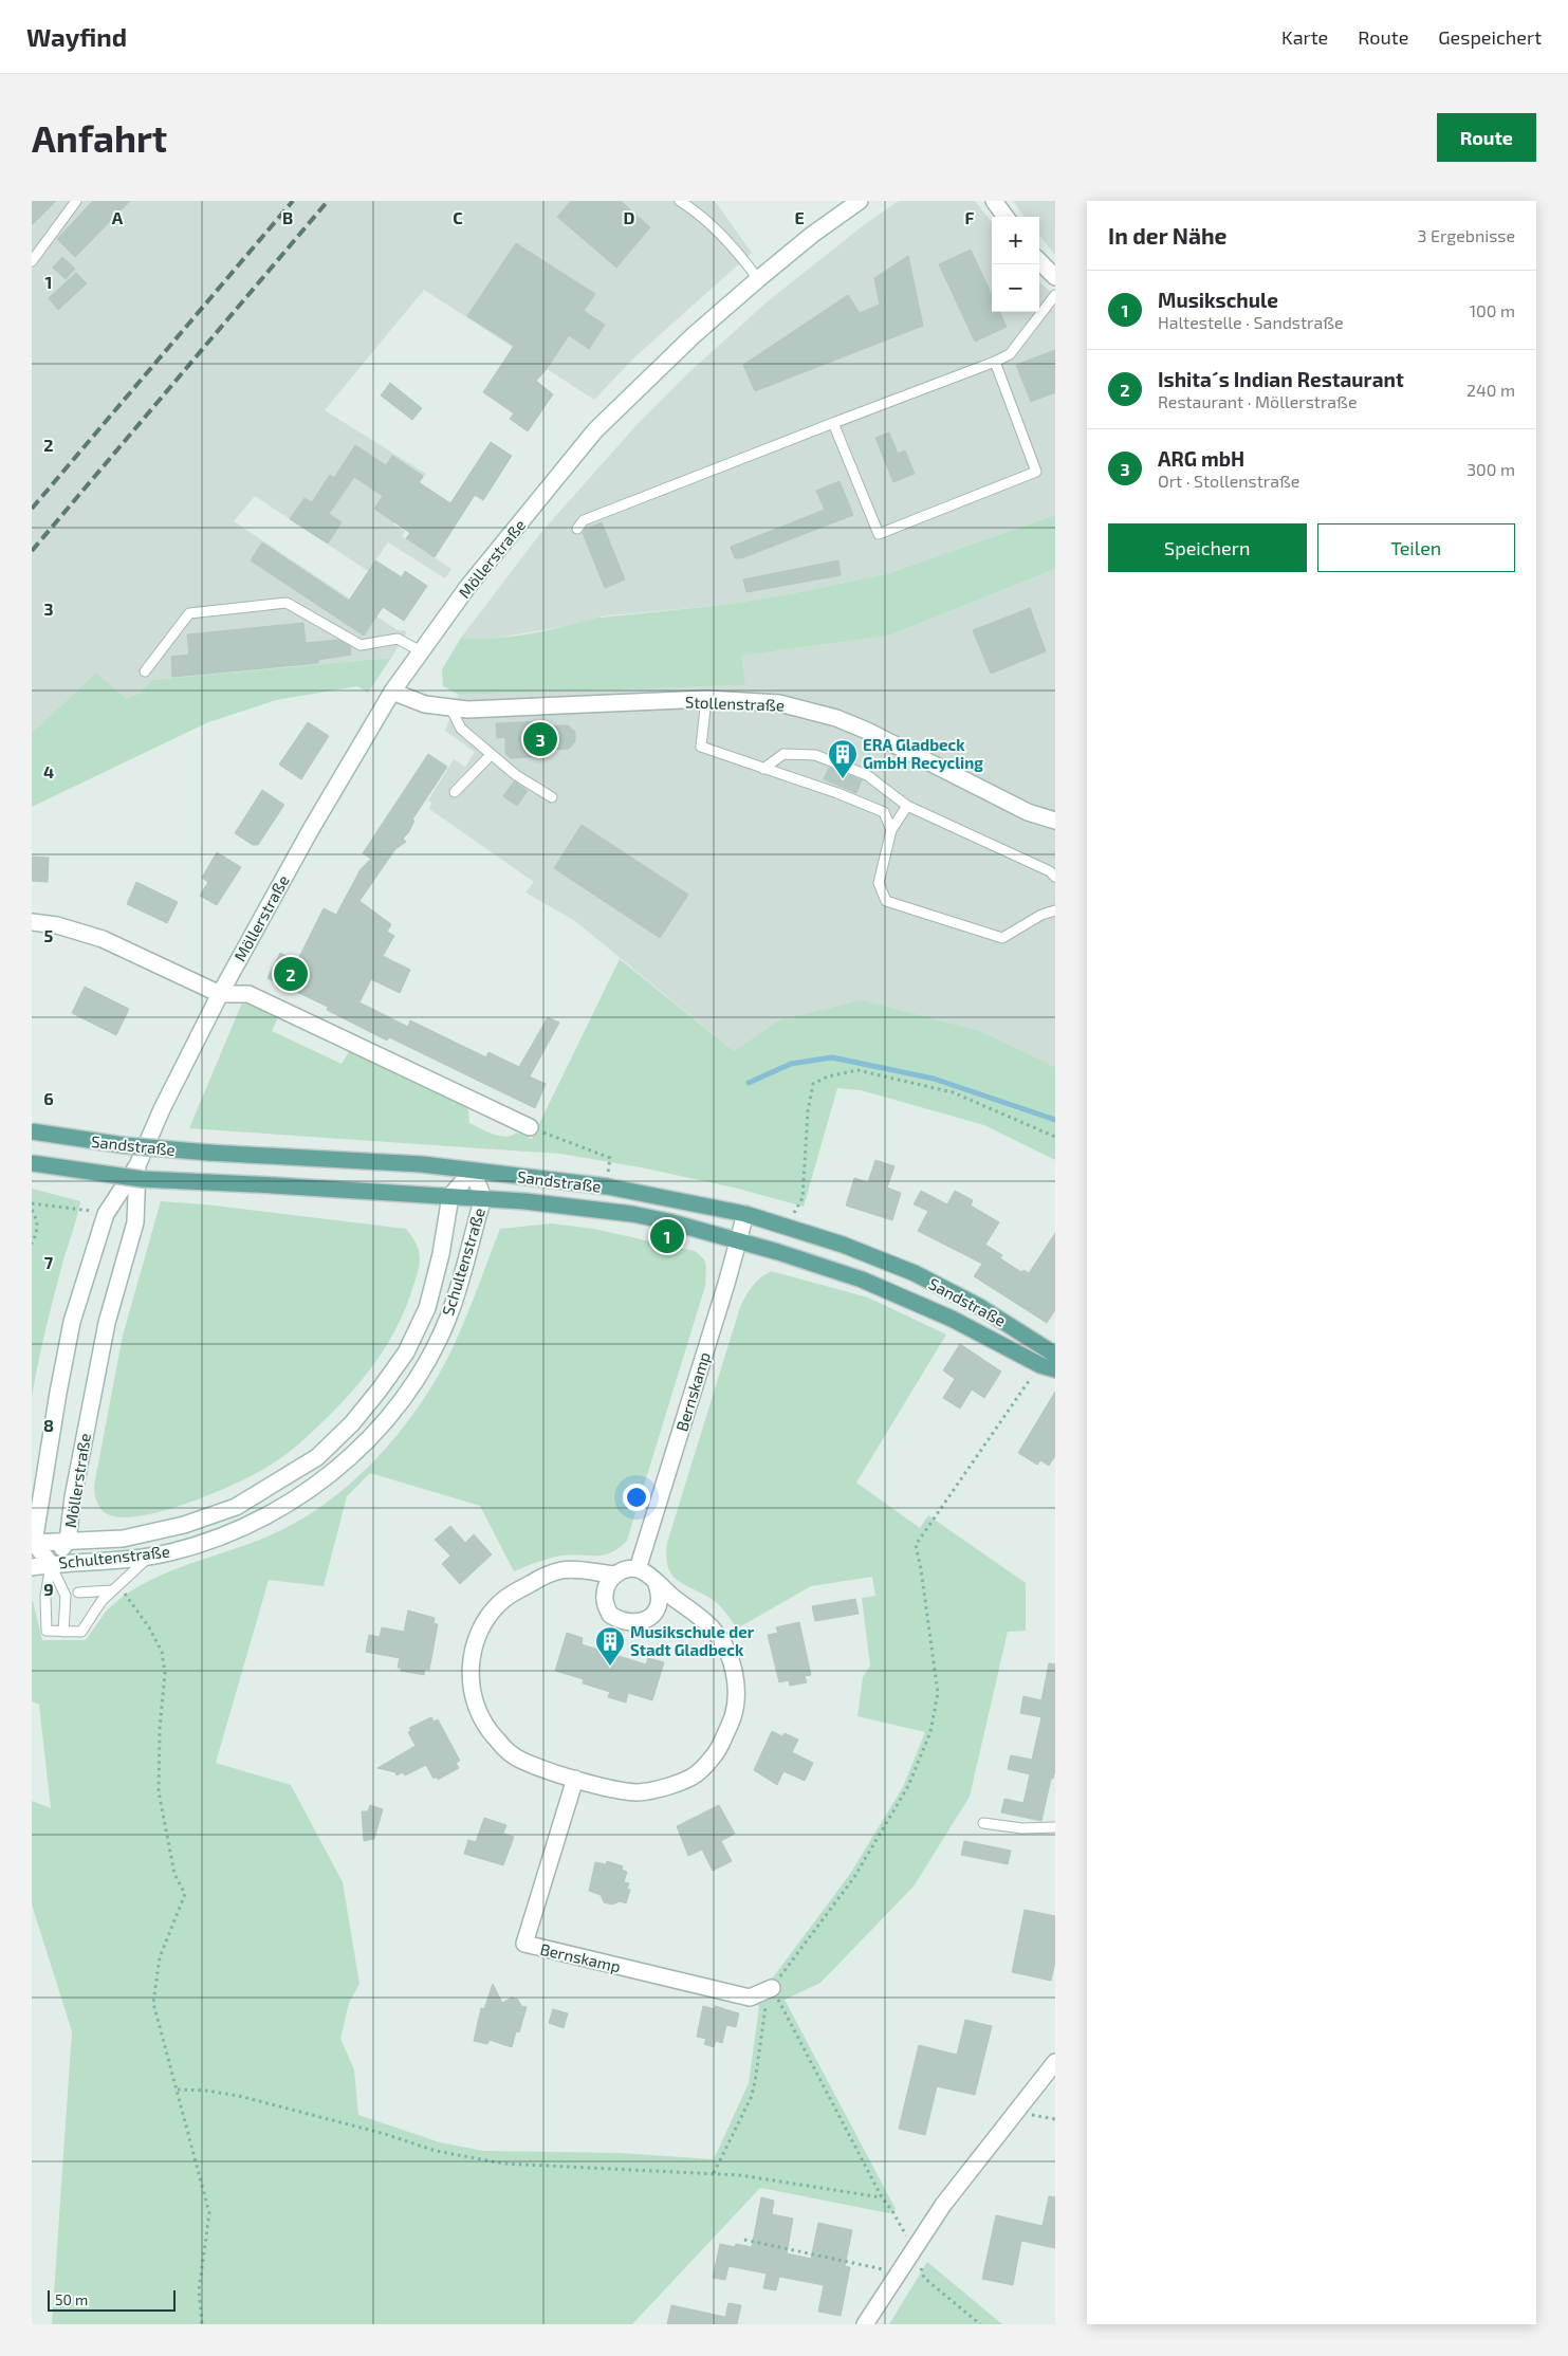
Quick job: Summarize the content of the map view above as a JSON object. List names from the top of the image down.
{
  "streets": {
    "main road": ["Sandstraße"],
    "street": [
      "Möllerstraße",
      "Stollenstraße",
      "Schultenstraße",
      "Bernskamp"
    ]
  },
  "crossings": [
    ["Möllerstraße", "Stollenstraße"],
    ["Möllerstraße", "Schultenstraße"],
    ["Sandstraße", "Schultenstraße"],
    ["Sandstraße", "Bernskamp"]
  ],
  "places": {
    "building": ["ERA Gladbeck GmbH Recycling", "Musikschule der Stadt Gladbeck"]
  },
  "scale_bar": "50 m",
  "page": {
    "header": "Wayfind",
    "nav": ["Karte", "Route", "Gespeichert"],
    "buttons": [
      "Route",
      ["Speichern", "Teilen"]
    ],
    "title": "Anfahrt",
    "heading": ["In der Nähe", "3 Ergebnisse"],
    "map_buttons": ["+", "−"],
    "list": [
      {
        "mark": "1",
        "name": "Musikschule",
        "note": "Haltestelle · Sandstraße",
        "value": "100 m"
      },
      {
        "mark": "2",
        "name": "Ishita´s Indian Restaurant",
        "note": "Restaurant · Möllerstraße",
        "value": "240 m"
      },
      {
        "mark": "3",
        "name": "ARG mbH",
        "note": "Ort · Stollenstraße",
        "value": "300 m"
      }
    ],
    "pins": ["3", "2", "1"],
    "scale": "50 m"
  },
  "grid": {
    "columns": [
      "A",
      "B",
      "C",
      "D",
      "E",
      "F"
    ],
    "rows": [
      "1",
      "2",
      "3",
      "4",
      "5",
      "6",
      "7",
      "8",
      "9"
    ]
  }
}
